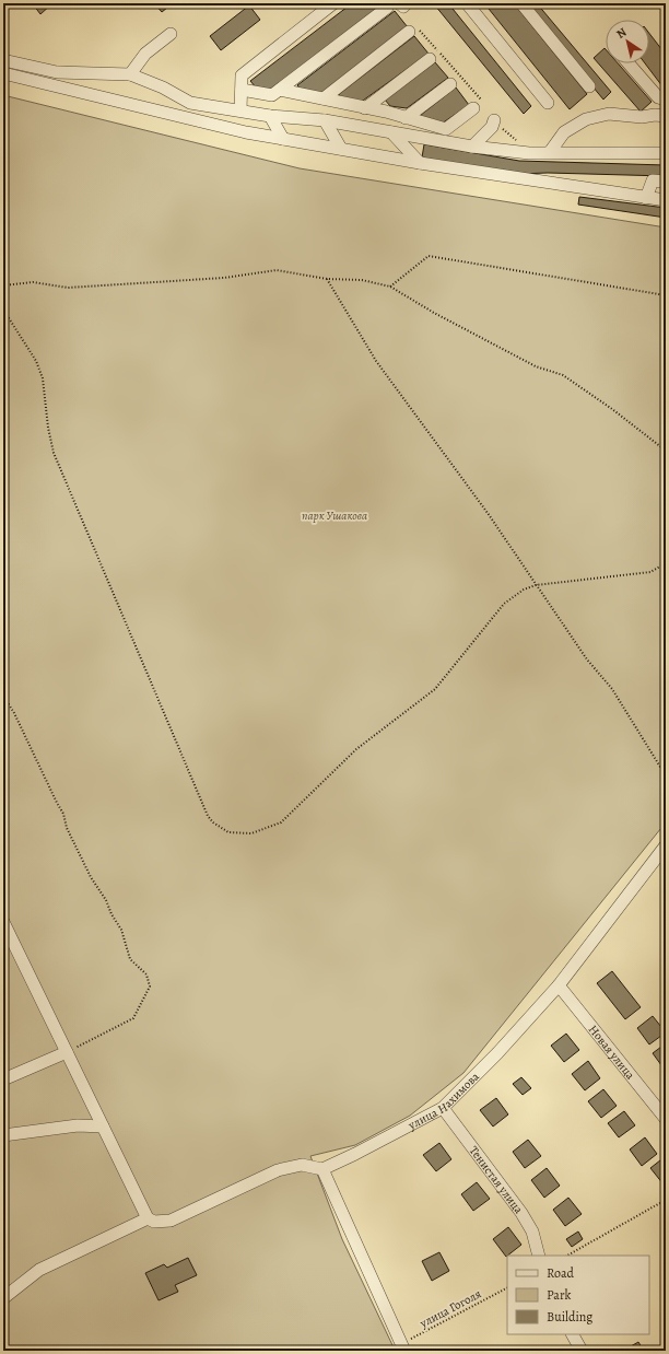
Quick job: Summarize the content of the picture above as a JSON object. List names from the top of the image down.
{
  "streets": {
    "street": ["Новая улица", "улица Нахимова", "Тенистая улица"],
    "path": ["улица Гоголя"]
  },
  "crossings": [
    ["Новая улица", "улица Нахимова"],
    ["улица Нахимова", "Тенистая улица"]
  ],
  "parks": ["парк Ушакова"],
  "legend": ["Road", "Park", "Building"],
  "north": "top left"
}
